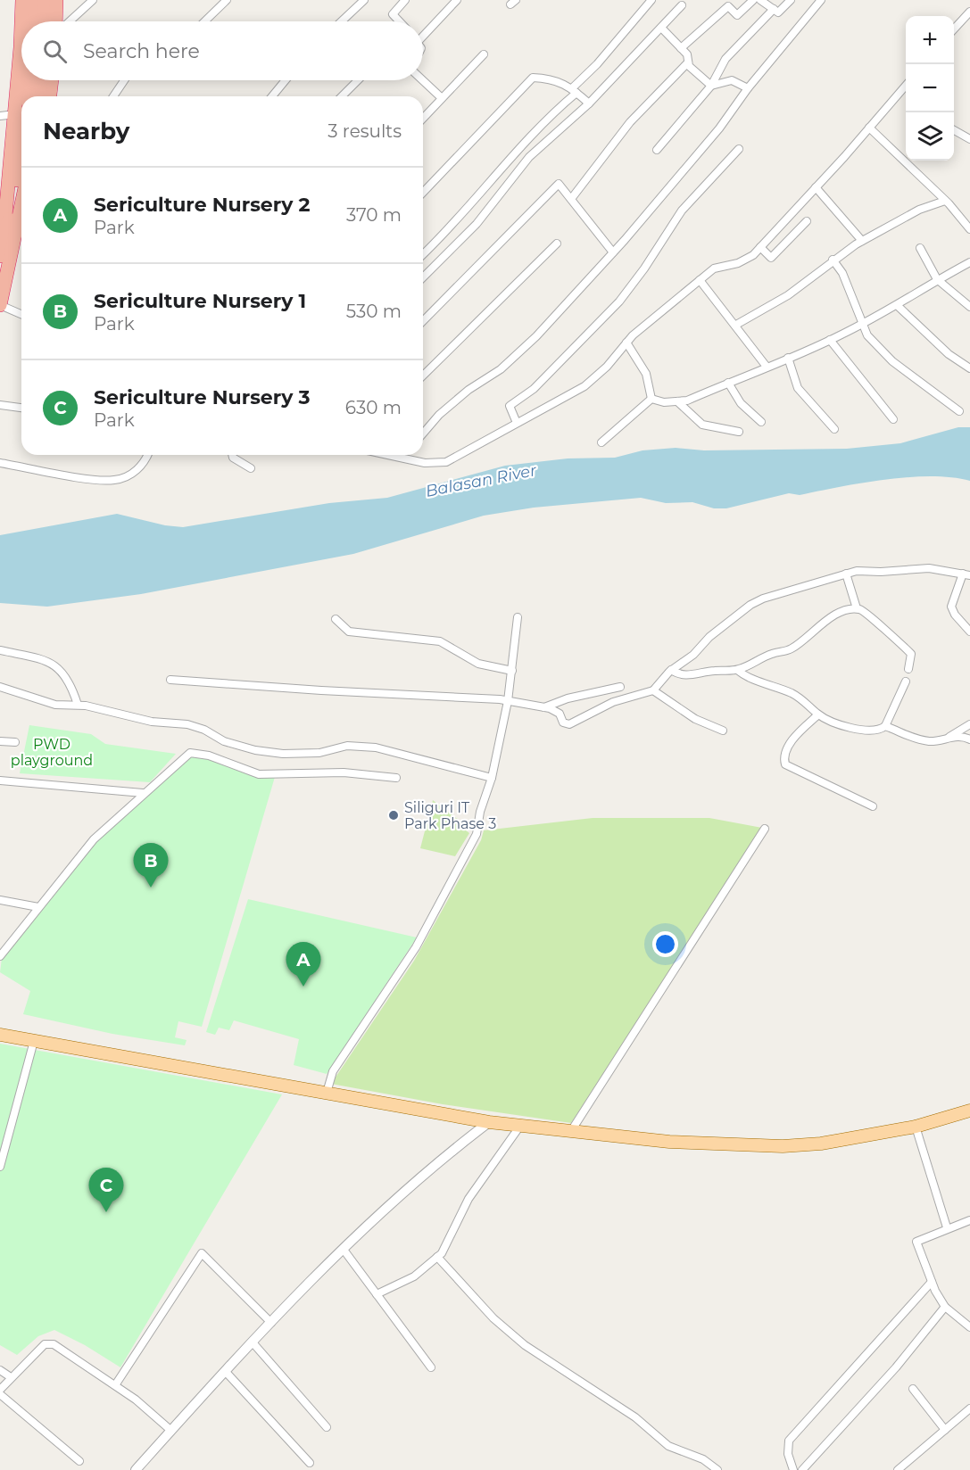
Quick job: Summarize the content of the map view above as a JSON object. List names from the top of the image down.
{
  "water": ["Balasan River"],
  "parks": ["PWD playground"],
  "places": ["Siliguri IT Park Phase 3"],
  "page": {
    "map_buttons": ["+", "−"],
    "search": "Search here",
    "heading": ["Nearby", "3 results"],
    "list": [
      {
        "mark": "A",
        "name": "Sericulture Nursery 2",
        "note": "Park",
        "value": "370 m"
      },
      {
        "mark": "B",
        "name": "Sericulture Nursery 1",
        "note": "Park",
        "value": "530 m"
      },
      {
        "mark": "C",
        "name": "Sericulture Nursery 3",
        "note": "Park",
        "value": "630 m"
      }
    ],
    "pins": ["B", "A", "C"]
  }
}
